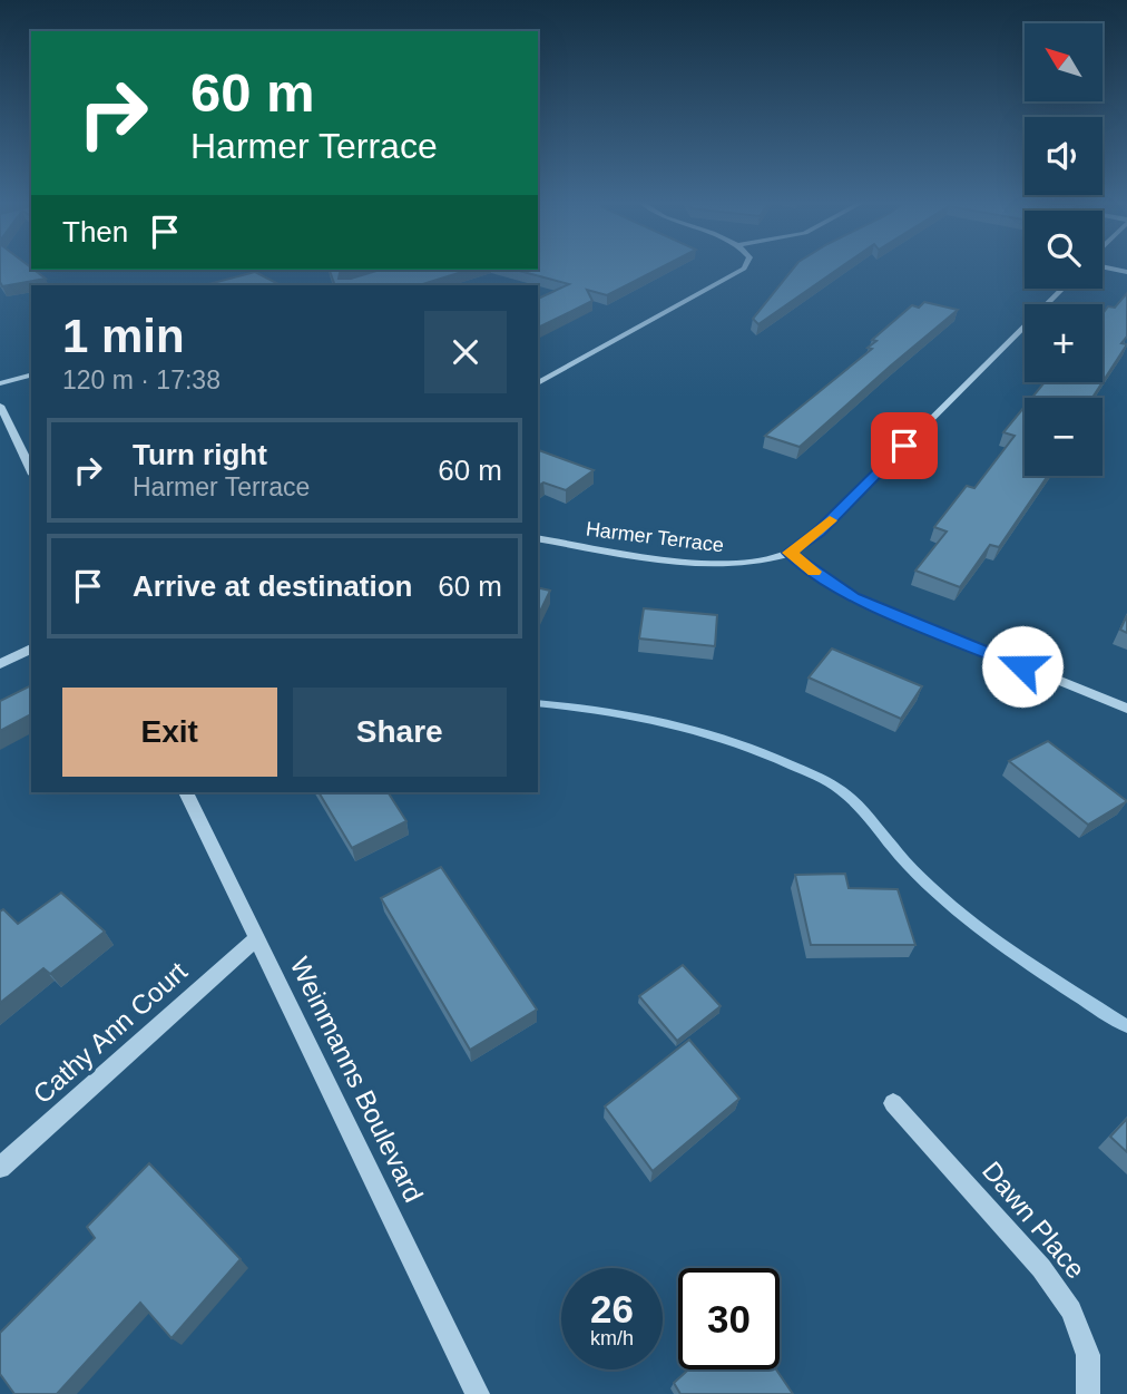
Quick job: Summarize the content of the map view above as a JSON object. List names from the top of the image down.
{
  "streets": {
    "street": [
      "Harmer Terrace",
      "Cathy Ann Court",
      "Weinmanns Boulevard",
      "Dawn Place"
    ]
  },
  "crossings": [
    ["Cathy Ann Court", "Weinmanns Boulevard"]
  ],
  "north": "top left",
  "page": {
    "map_buttons": ["+", "−"],
    "turn": ["60 m", "Harmer Terrace"],
    "then": "Then",
    "heading": ["1 min", "120 m · 17:38"],
    "list": [
      {
        "name": "Turn right",
        "note": "Harmer Terrace",
        "value": "60 m"
      },
      {
        "name": "Arrive at destination",
        "value": "60 m"
      }
    ],
    "buttons": ["Exit", "Share"],
    "speed": "26 km/h",
    "limit": "30"
  }
}
